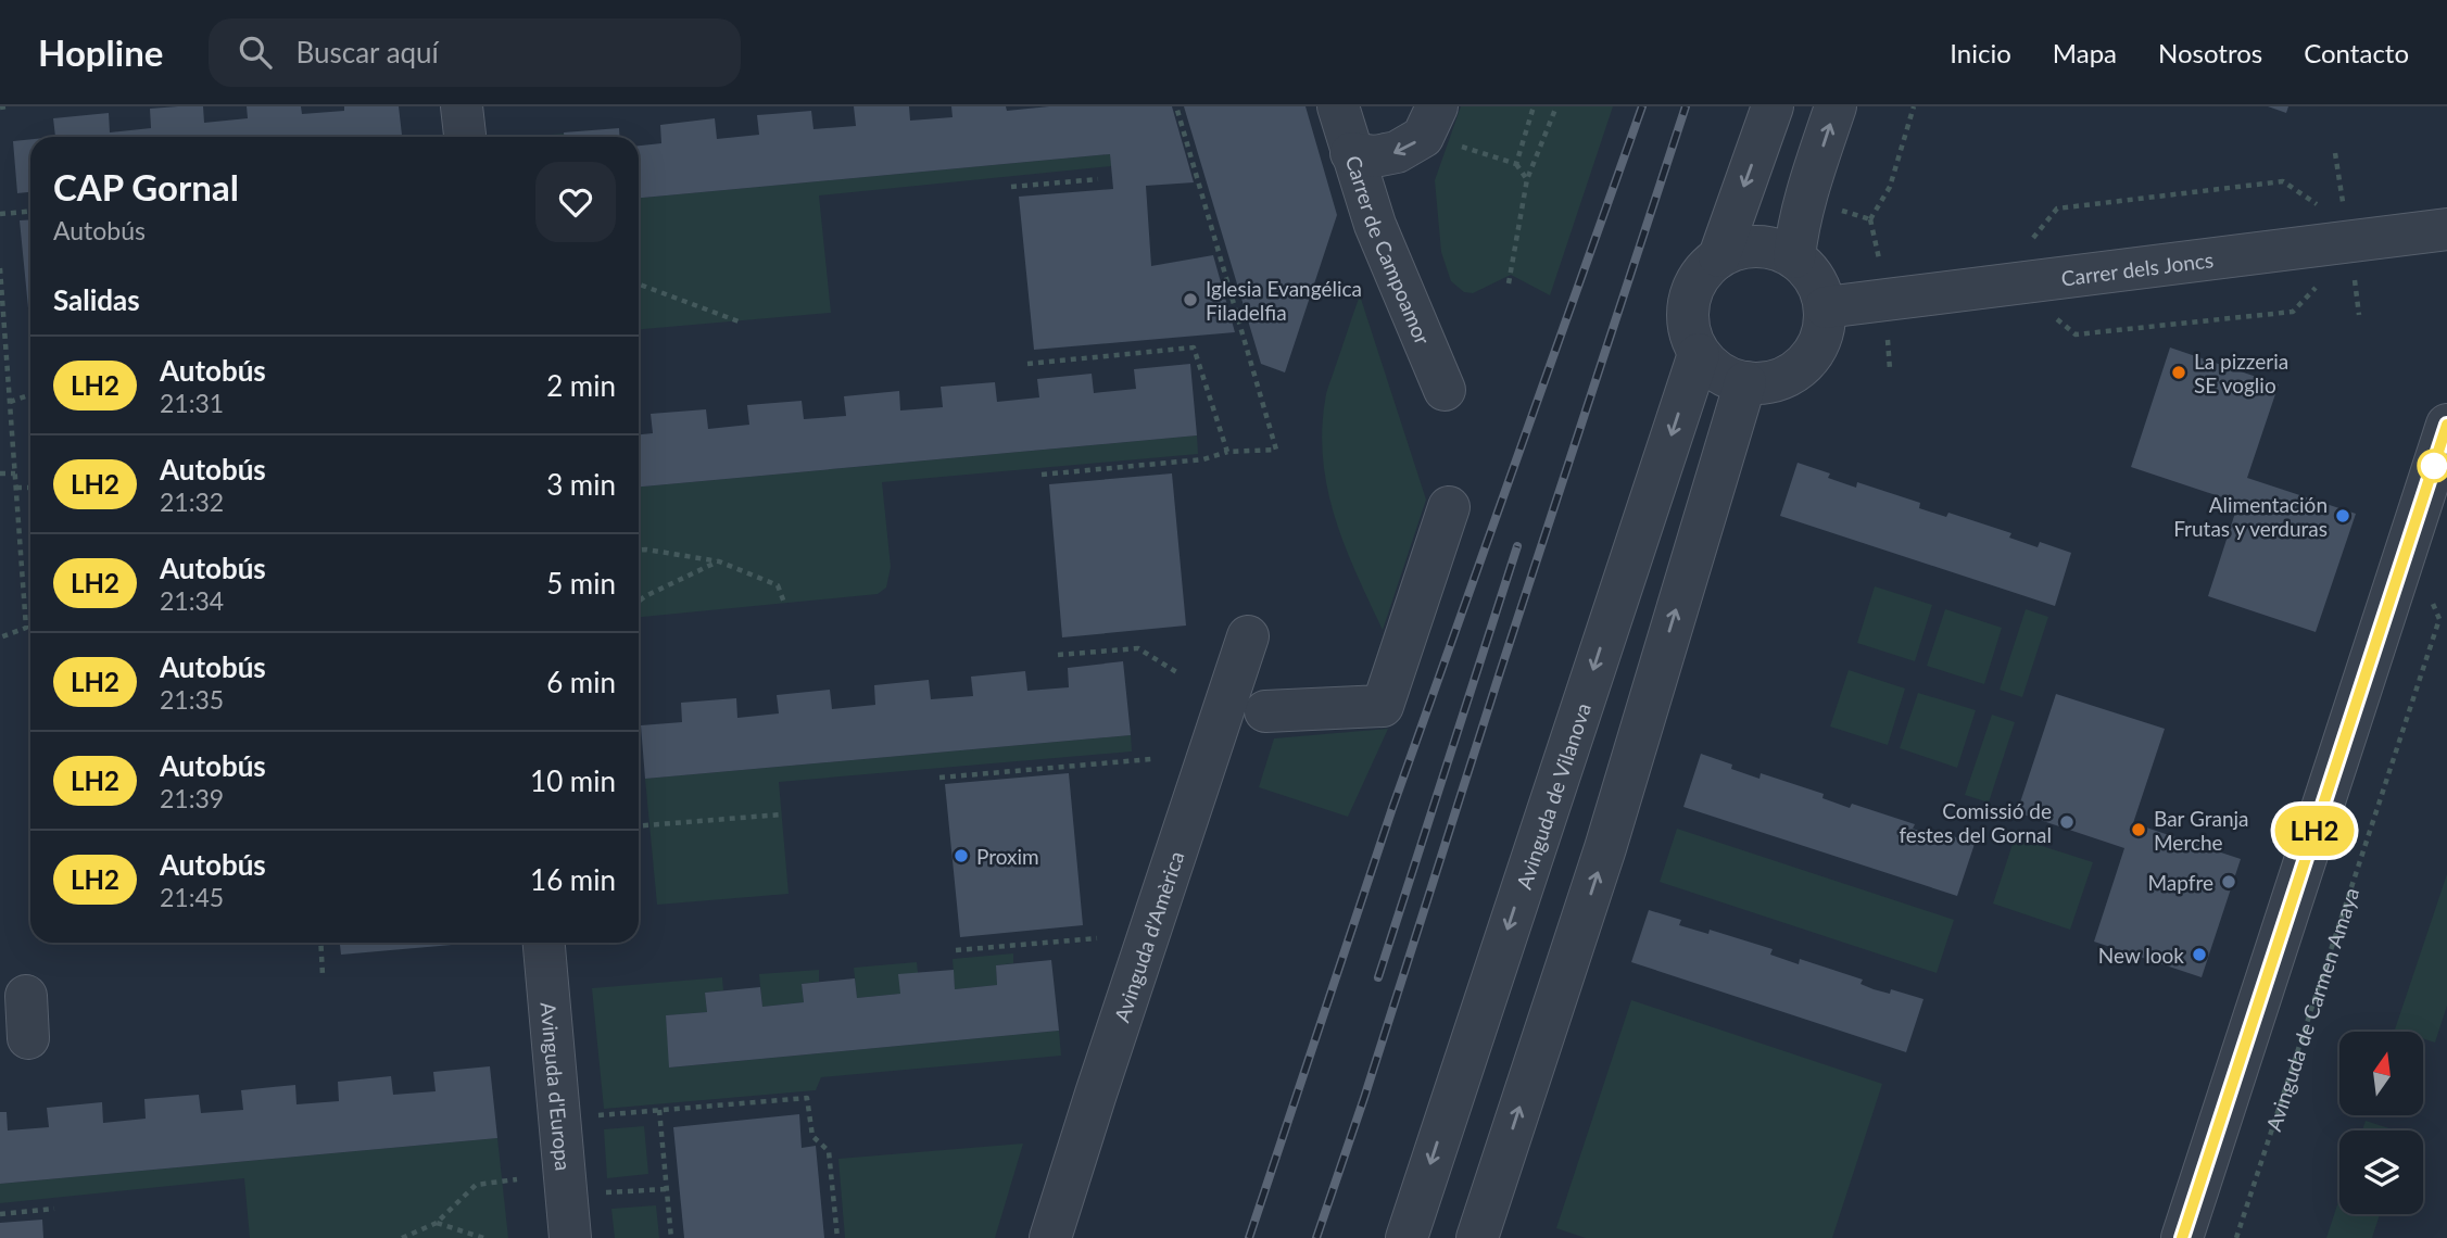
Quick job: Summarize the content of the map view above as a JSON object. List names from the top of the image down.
{
  "streets": {
    "street": [
      "Carrer de Campoamor",
      "Carrer dels Joncs",
      "Avinguda de Vilanova",
      "Avinguda d'Amèrica",
      "Avinguda d'Europa"
    ],
    "path": ["Avinguda de Carmen Amaya"]
  },
  "crossings": [
    ["Carrer dels Joncs", "Avinguda de Vilanova"]
  ],
  "places": [
    "Iglesia Evangélica Filadelfia",
    "La pizzeria SE voglio",
    "Alimentación Frutas y verduras",
    "Comissió de festes del Gornal",
    "Bar Granja Merche",
    "Proxim",
    "Mapfre",
    "New look"
  ],
  "lines": ["bus line LH2"],
  "north": "top",
  "page": {
    "header": "Hopline",
    "search": "Buscar aquí",
    "nav": [
      "Inicio",
      "Mapa",
      "Nosotros",
      "Contacto"
    ],
    "on_map": "LH2",
    "heading": [
      ["CAP Gornal", "Autobús"],
      "Salidas"
    ],
    "list": [
      {
        "mark": "LH2",
        "name": "Autobús",
        "note": "21:31",
        "value": "2 min"
      },
      {
        "mark": "LH2",
        "name": "Autobús",
        "note": "21:32",
        "value": "3 min"
      },
      {
        "mark": "LH2",
        "name": "Autobús",
        "note": "21:34",
        "value": "5 min"
      },
      {
        "mark": "LH2",
        "name": "Autobús",
        "note": "21:35",
        "value": "6 min"
      },
      {
        "mark": "LH2",
        "name": "Autobús",
        "note": "21:39",
        "value": "10 min"
      },
      {
        "mark": "LH2",
        "name": "Autobús",
        "note": "21:45",
        "value": "16 min"
      }
    ]
  }
}
